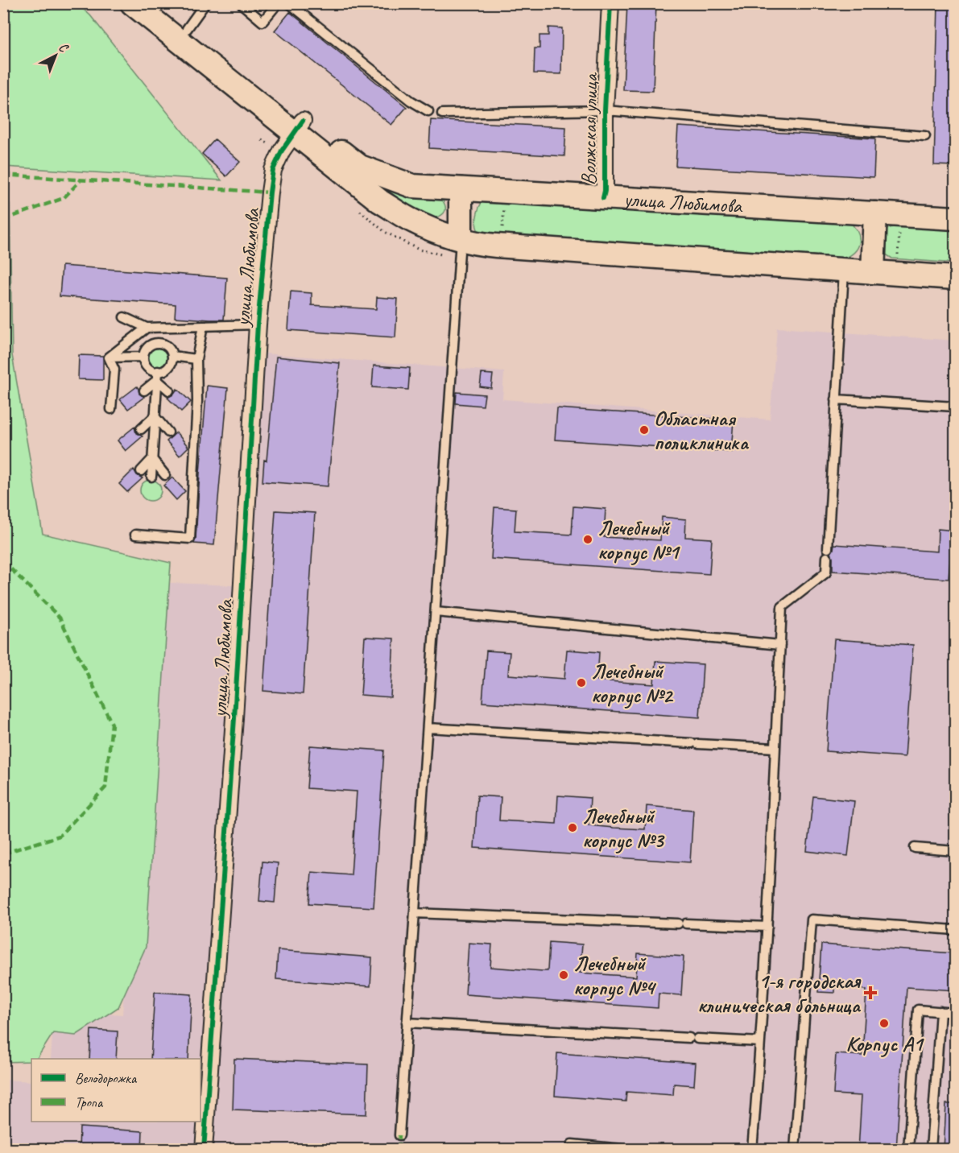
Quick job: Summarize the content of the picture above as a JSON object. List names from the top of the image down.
{
  "streets": {
    "main road": ["улица Любимова"],
    "street": ["Волжская улица"]
  },
  "crossings": [
    ["Волжская улица", "улица Любимова"]
  ],
  "places": {
    "other": [
      "Областная поликлиника",
      "Лечебный корпус №1",
      "Лечебный корпус №2",
      "Лечебный корпус №3",
      "Лечебный корпус №4",
      "Корпус А1"
    ],
    "health": ["1-я городская клиническая больница"]
  },
  "legend": ["Велодорожка", "Тропа"],
  "north": "top right"
}
